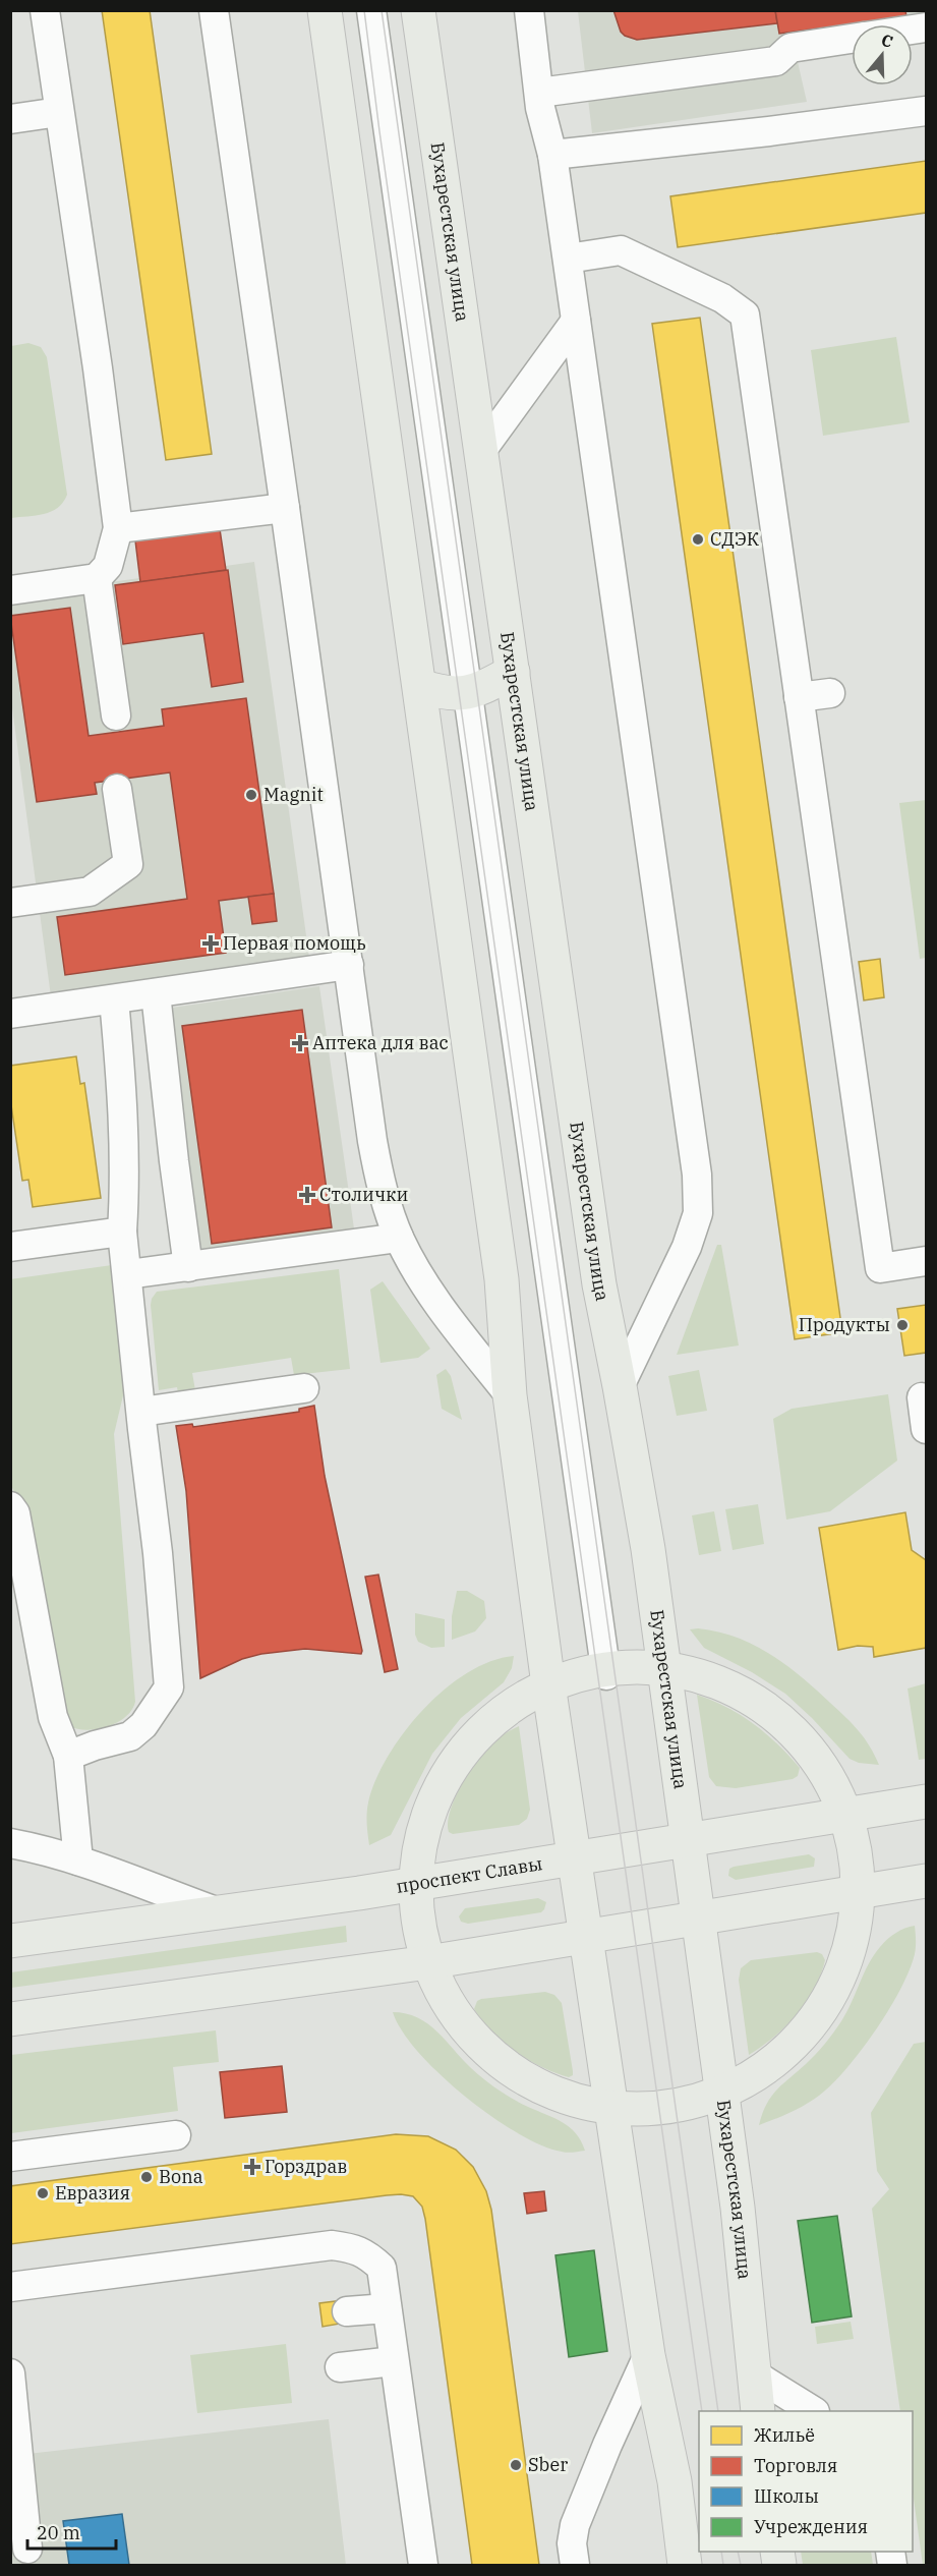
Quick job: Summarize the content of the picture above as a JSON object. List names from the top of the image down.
{
  "streets": {
    "main road": ["Бухарестская улица", "проспект Славы"]
  },
  "crossings": [
    ["Бухарестская улица", "проспект Славы"]
  ],
  "places": {
    "other": [
      "СДЭК",
      "Magnit",
      "Продукты",
      "Bona",
      "Евразия",
      "Sber"
    ],
    "health": [
      "Первая помощь",
      "Аптека для вас",
      "Столички",
      "Горздрав"
    ]
  },
  "legend": [
    "Жильё",
    "Торговля",
    "Школы",
    "Учреждения"
  ],
  "scale_bar": "20 m",
  "north": "top"
}
